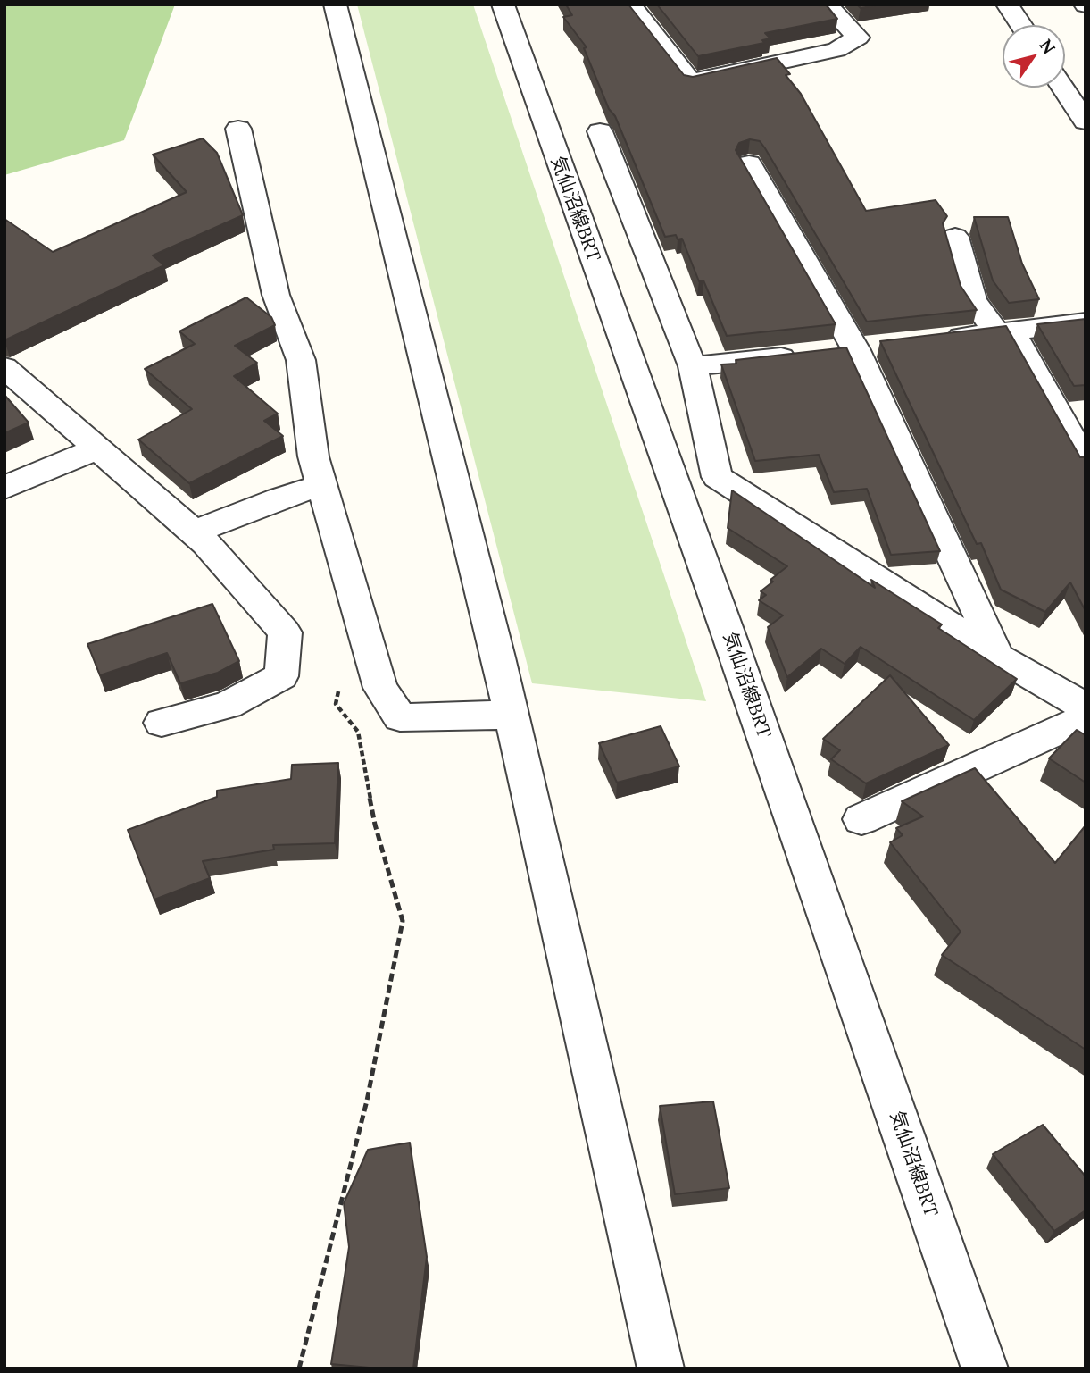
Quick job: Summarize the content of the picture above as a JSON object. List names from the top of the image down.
{
  "streets": {
    "street": ["気仙沼線BRT"]
  },
  "north": "top right"
}
